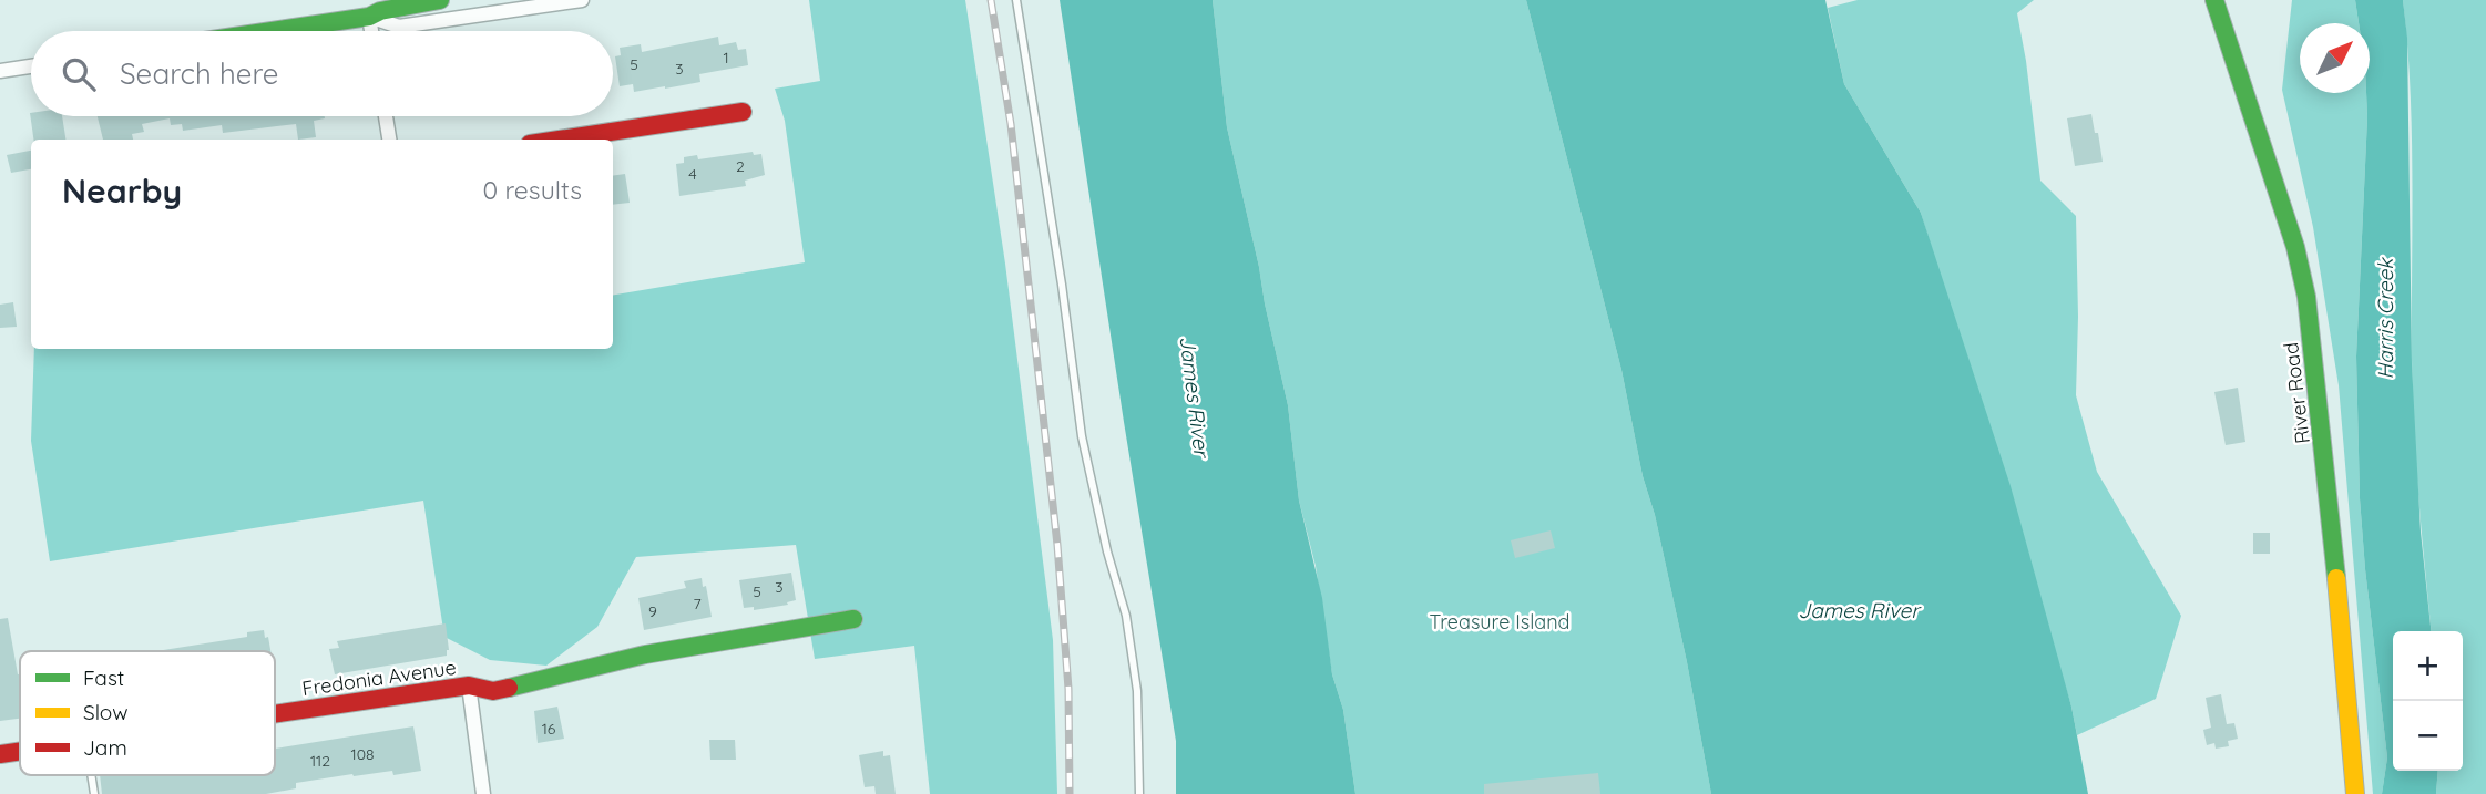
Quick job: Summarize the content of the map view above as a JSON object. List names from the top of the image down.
{
  "streets": {
    "street": ["River Road", "Fredonia Avenue"]
  },
  "water": ["Harris Creek", "James River"],
  "parks": ["Treasure Island"],
  "house_numbers": [
    "1",
    "5",
    "3",
    "2",
    "4",
    "3",
    "5",
    "7",
    "9",
    "16",
    "108",
    "112"
  ],
  "legend": ["Fast", "Slow", "Jam"],
  "north": "top right",
  "page": {
    "search": "Search here",
    "heading": ["Nearby", "0 results"],
    "map_buttons": ["+", "−"]
  }
}
